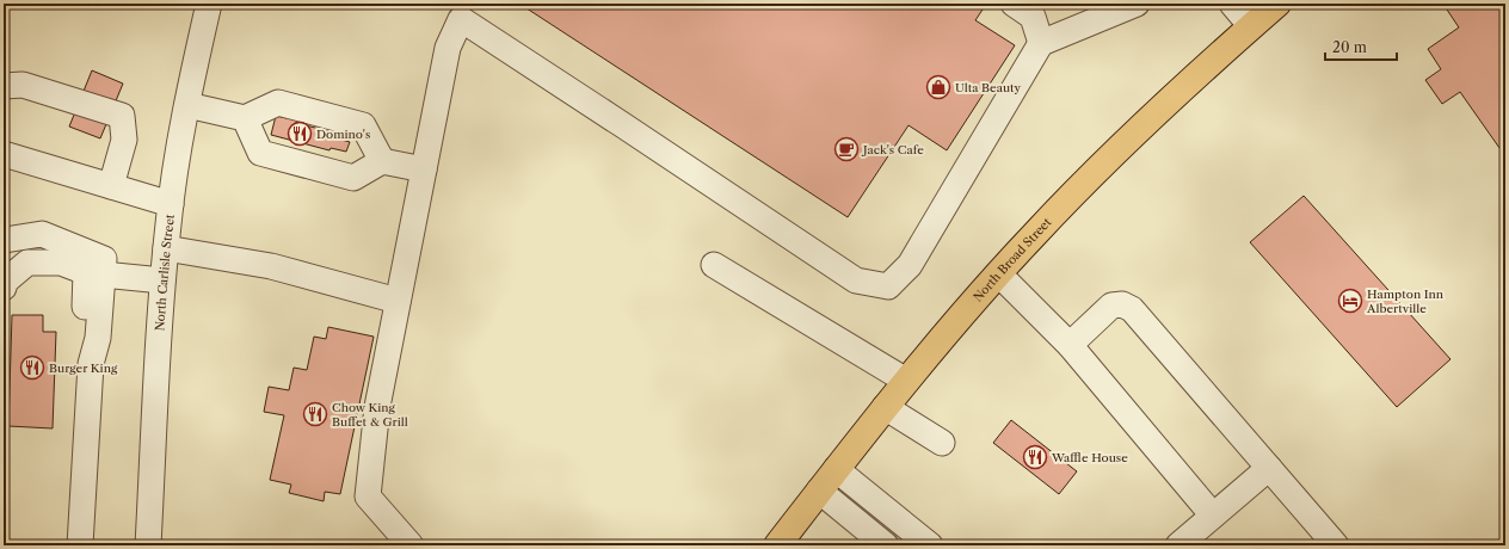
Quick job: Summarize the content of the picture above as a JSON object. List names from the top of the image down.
{
  "streets": {
    "main road": ["North Broad Street"],
    "street": ["North Carlisle Street"]
  },
  "places": {
    "shop": ["Ulta Beauty"],
    "restaurant": [
      "Domino's",
      "Burger King",
      "Chow King Buffet & Grill",
      "Waffle House"
    ],
    "cafe": ["Jack's Cafe"],
    "hotel": ["Hampton Inn Albertville"]
  },
  "scale_bar": "20 m"
}
